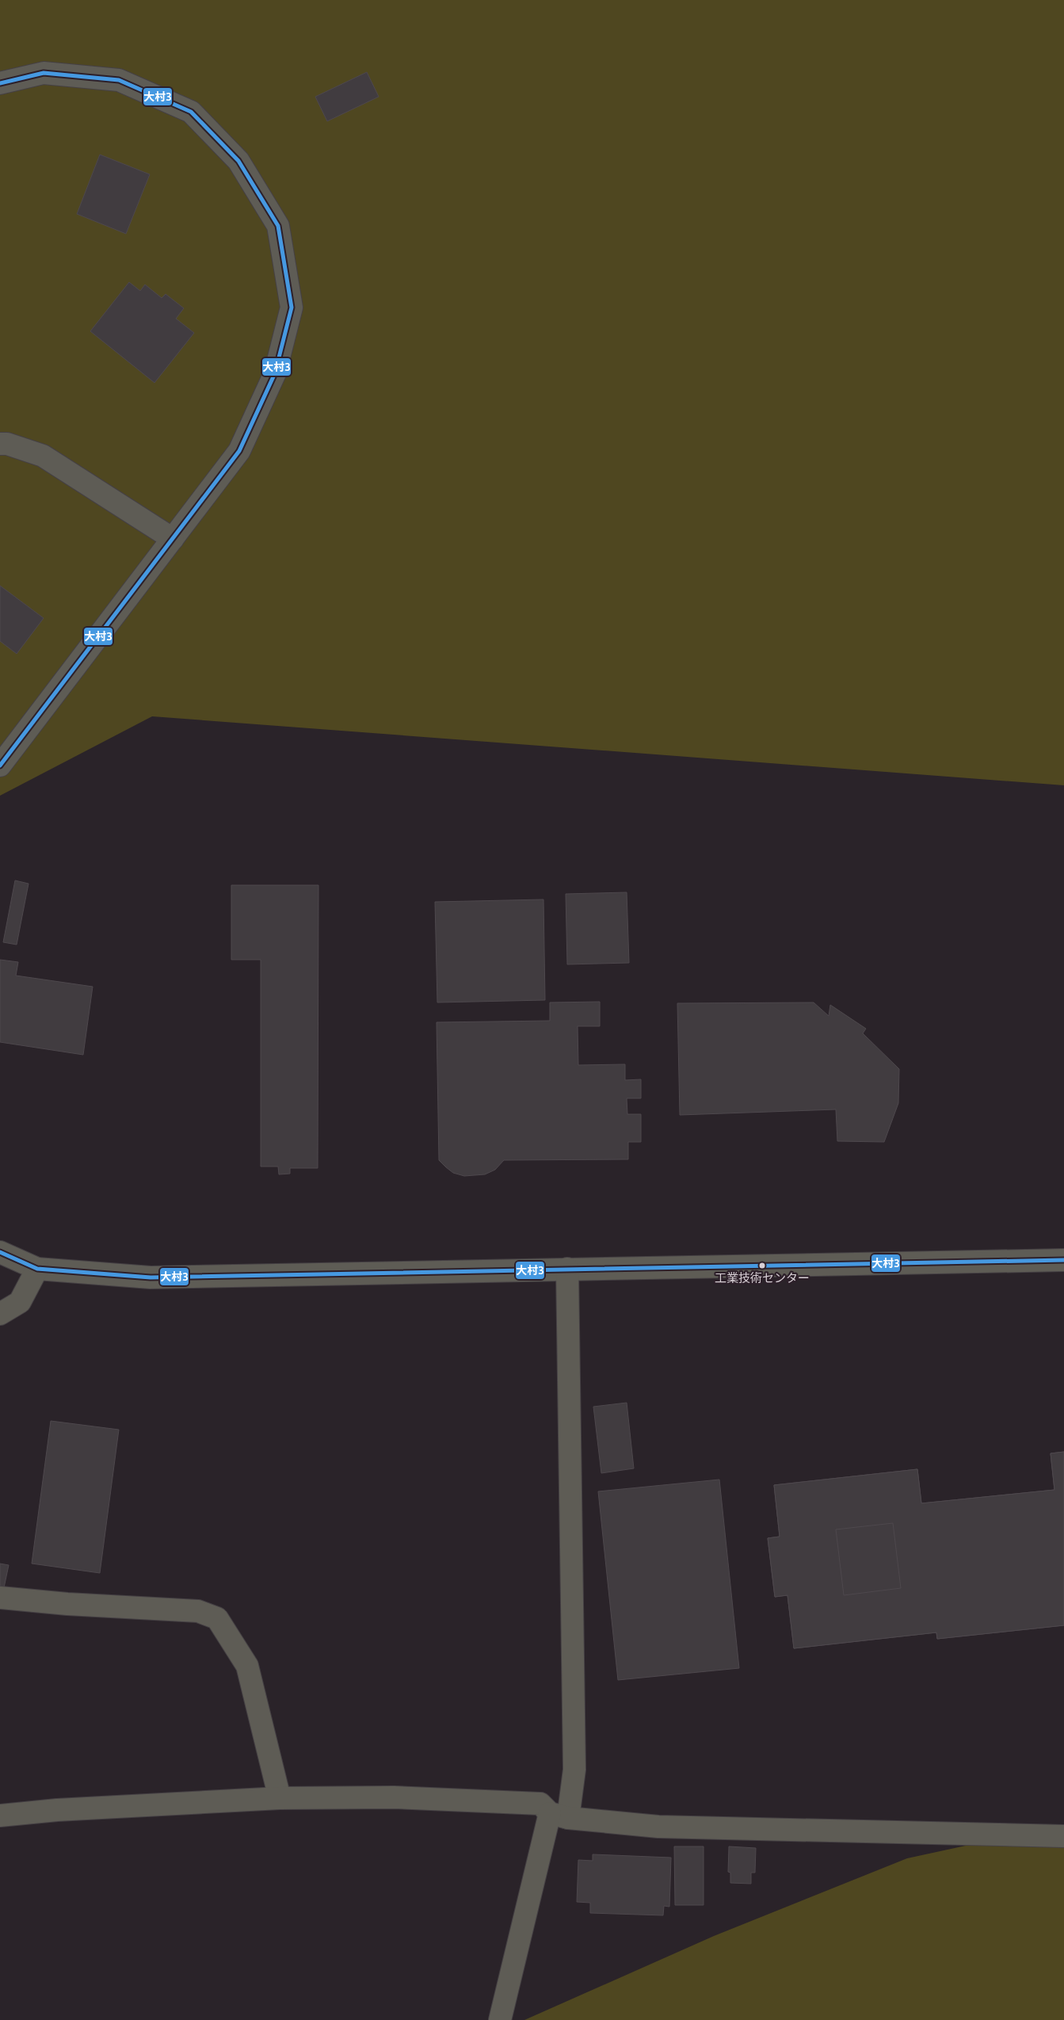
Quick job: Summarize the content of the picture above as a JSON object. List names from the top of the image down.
{
  "places": ["工業技術センター"],
  "lines": ["transit line 大村3"]
}
